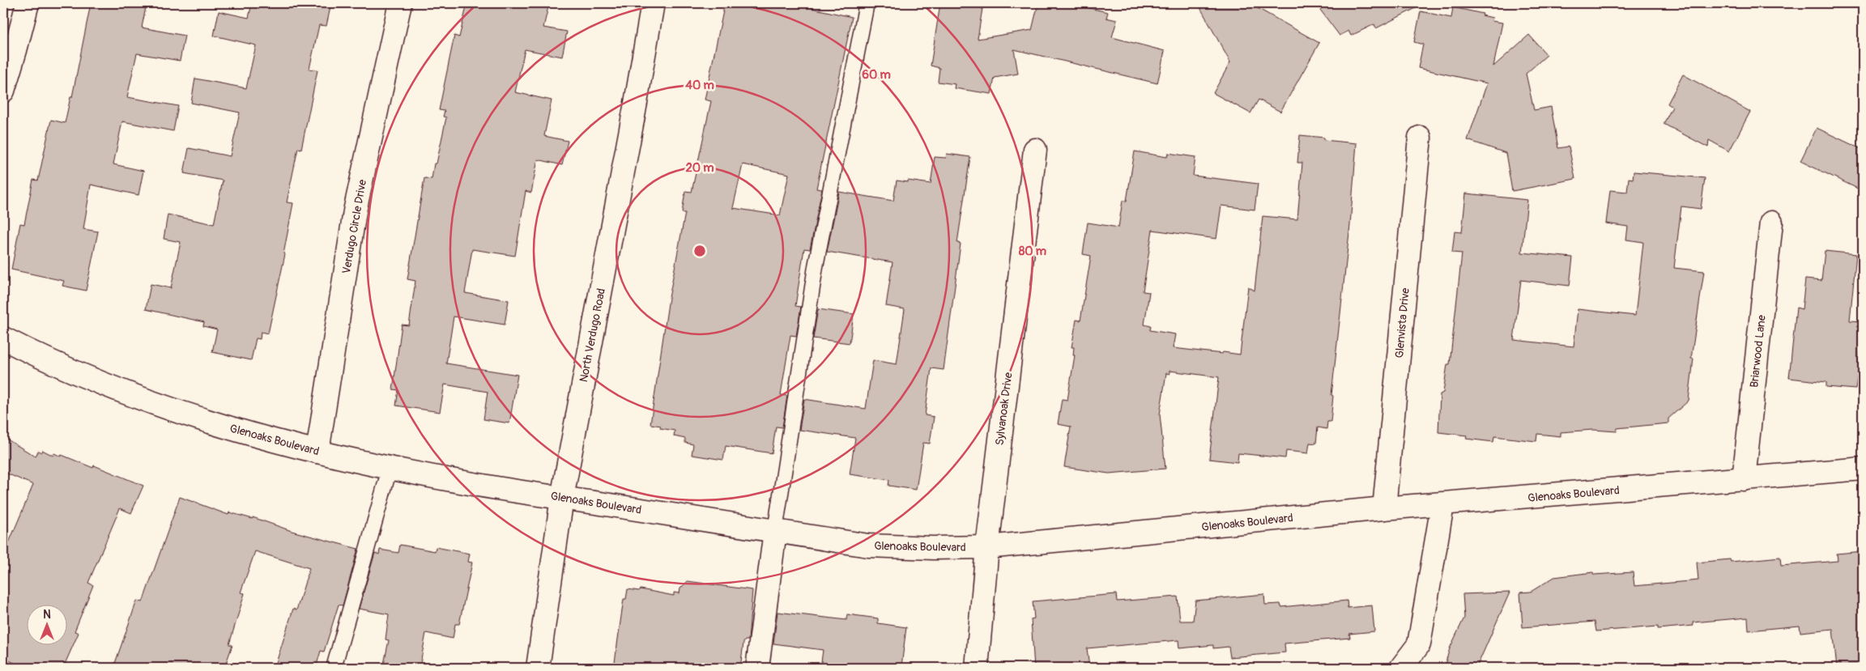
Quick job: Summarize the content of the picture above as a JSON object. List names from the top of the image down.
{
  "streets": {
    "street": [
      "Verdugo Circle Drive",
      "Glenvista Drive",
      "North Verdugo Road",
      "Briarwood Lane",
      "Sylvanoak Drive",
      "Glenoaks Boulevard"
    ]
  },
  "crossings": [
    ["Verdugo Circle Drive", "Glenoaks Boulevard"],
    ["Glenvista Drive", "Glenoaks Boulevard"],
    ["North Verdugo Road", "Glenoaks Boulevard"],
    ["Briarwood Lane", "Glenoaks Boulevard"],
    ["Sylvanoak Drive", "Glenoaks Boulevard"]
  ],
  "north": "top",
  "rings": [
    "60 m",
    "40 m",
    "20 m",
    "80 m"
  ]
}
